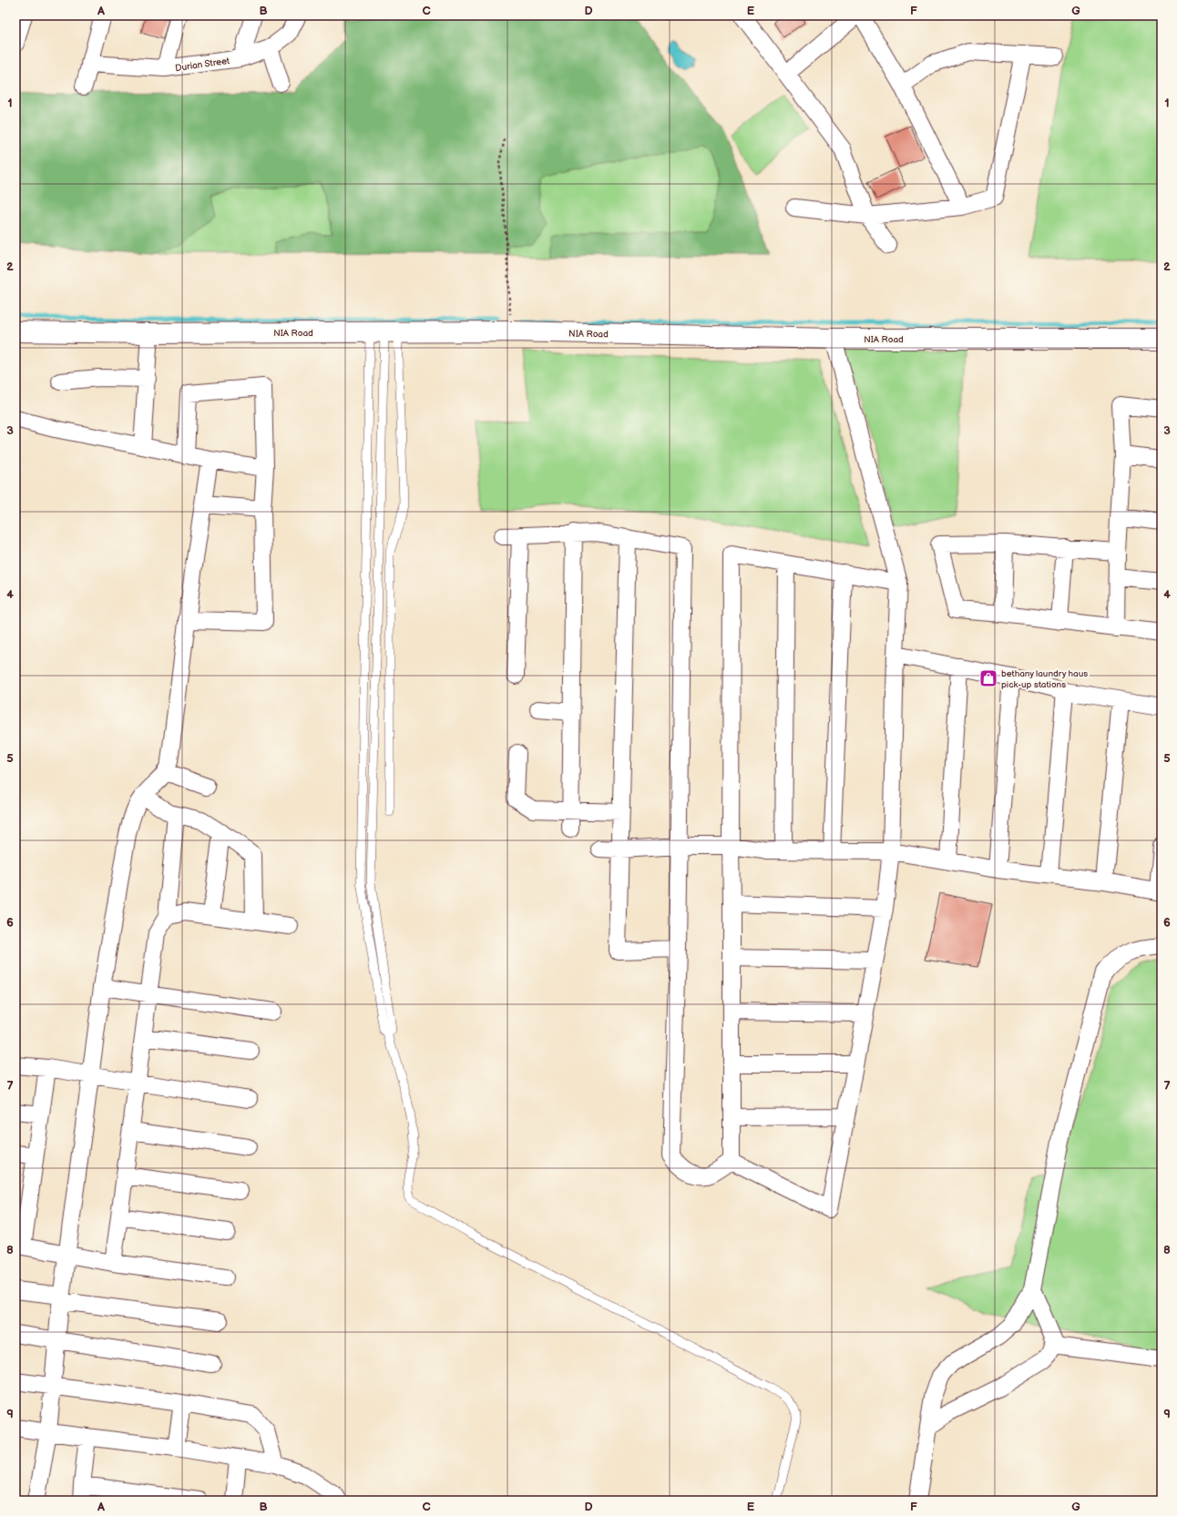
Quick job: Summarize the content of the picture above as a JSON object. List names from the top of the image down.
{
  "streets": {
    "street": ["Durian Street", "NIA Road"]
  },
  "places": {
    "shop": ["bethany laundry haus pick-up stations"]
  },
  "grid": {
    "columns": [
      "A",
      "B",
      "C",
      "D",
      "E",
      "F",
      "G"
    ],
    "rows": [
      "1",
      "2",
      "3",
      "4",
      "5",
      "6",
      "7",
      "8",
      "9"
    ]
  }
}
